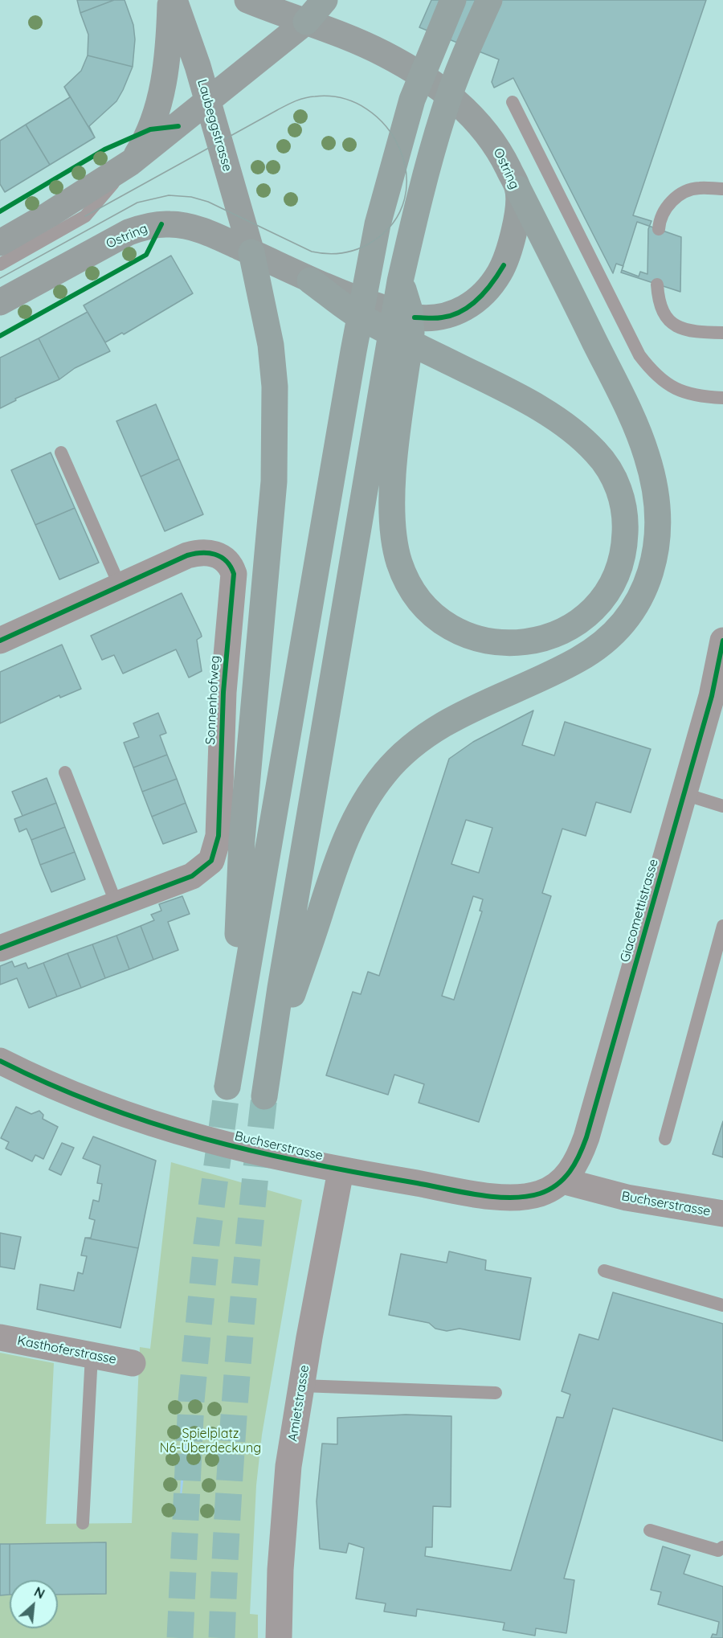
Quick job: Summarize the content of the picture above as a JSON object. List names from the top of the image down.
{
  "streets": {
    "main road": ["Laubeggstrasse", "Ostring"],
    "street": [
      "Sonnenhofweg",
      "Giacomettistrasse",
      "Buchserstrasse",
      "Kasthoferstrasse",
      "Amietstrasse"
    ]
  },
  "crossings": [
    ["Laubeggstrasse", "Ostring"],
    ["Giacomettistrasse", "Buchserstrasse"],
    ["Buchserstrasse", "Amietstrasse"]
  ],
  "parks": ["Spielplatz N6-Überdeckung"],
  "north": "top right"
}
